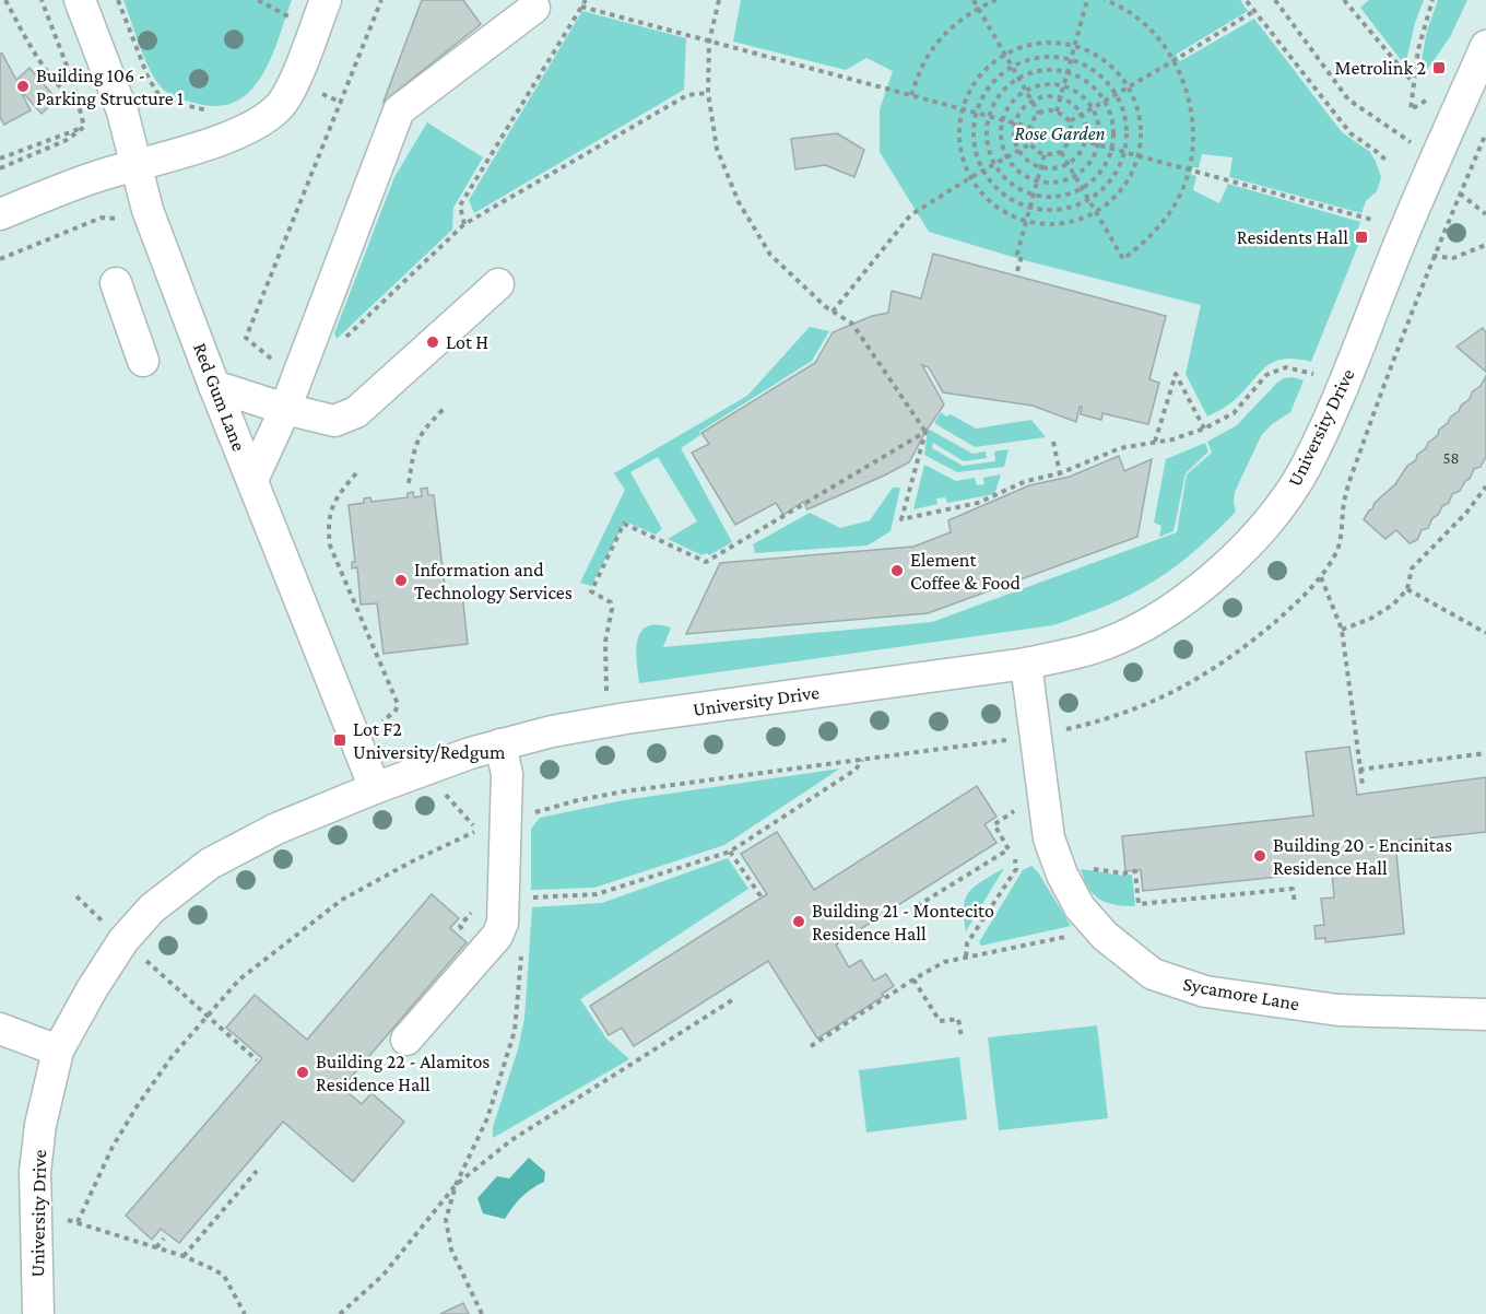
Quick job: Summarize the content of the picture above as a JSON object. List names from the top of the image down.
{
  "streets": {
    "street": ["Red Gum Lane", "University Drive", "Sycamore Lane"]
  },
  "crossings": [
    ["Red Gum Lane", "University Drive"],
    ["University Drive", "Sycamore Lane"]
  ],
  "parks": ["Rose Garden"],
  "places": {
    "transit": ["Metrolink 2", "Residents Hall", "Lot F2 University/Redgum"],
    "other": [
      "Building 106 - Parking Structure 1",
      "Lot H",
      "Element Coffee & Food",
      "Information and Technology Services",
      "Building 20 - Encinitas Residence Hall",
      "Building 21 - Montecito Residence Hall",
      "Building 22 - Alamitos Residence Hall"
    ]
  },
  "house_numbers": ["58"]
}
